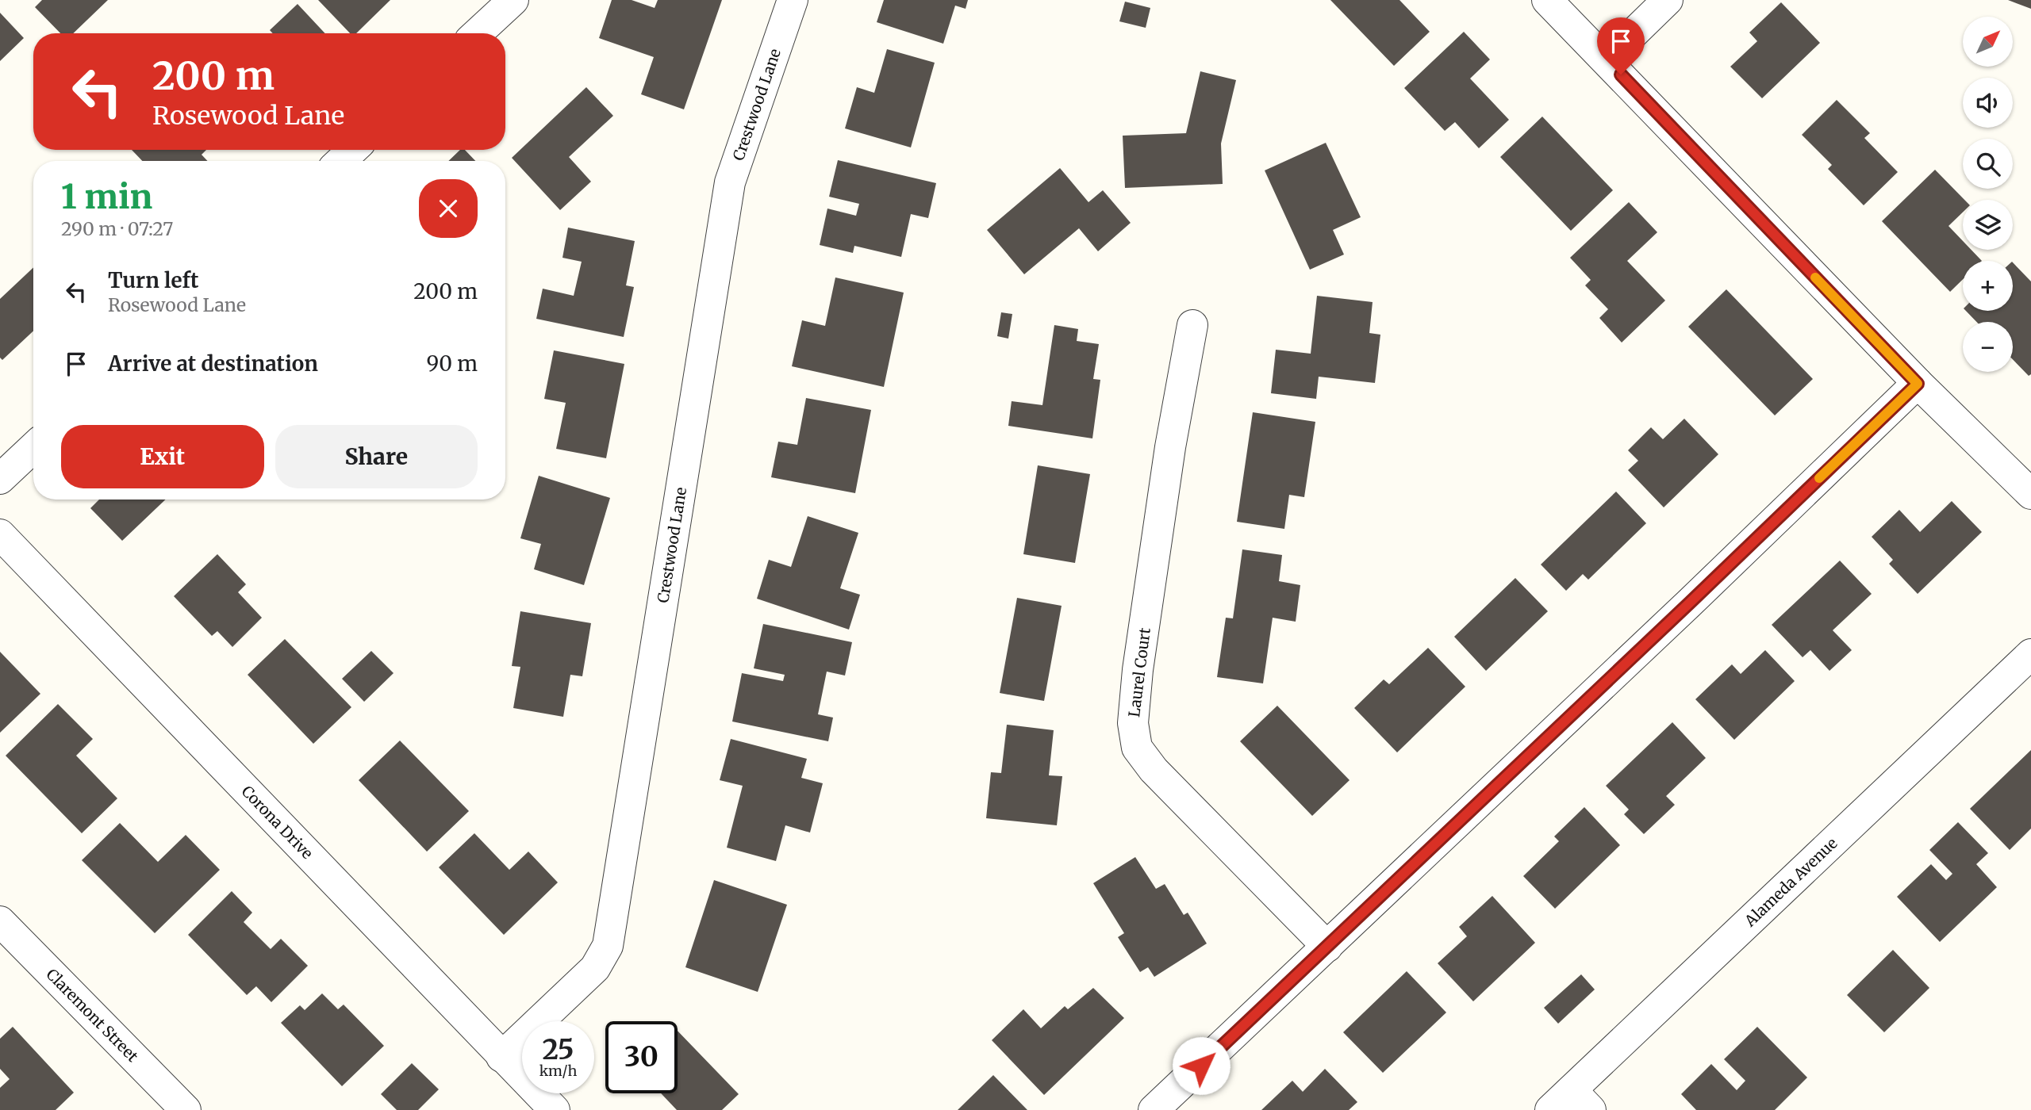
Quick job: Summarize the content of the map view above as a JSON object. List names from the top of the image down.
{
  "streets": {
    "street": [
      "Crestwood Lane",
      "Laurel Court",
      "Corona Drive",
      "Alameda Avenue",
      "Claremont Street"
    ]
  },
  "crossings": [
    ["Crestwood Lane", "Corona Drive"]
  ],
  "north": "top right",
  "page": {
    "map_buttons": ["+", "−"],
    "turn": ["200 m", "Rosewood Lane"],
    "heading": ["1 min", "290 m · 07:27"],
    "list": [
      {
        "name": "Turn left",
        "note": "Rosewood Lane",
        "value": "200 m"
      },
      {
        "name": "Arrive at destination",
        "value": "90 m"
      }
    ],
    "buttons": ["Exit", "Share"],
    "speed": "25 km/h",
    "limit": "30"
  }
}
